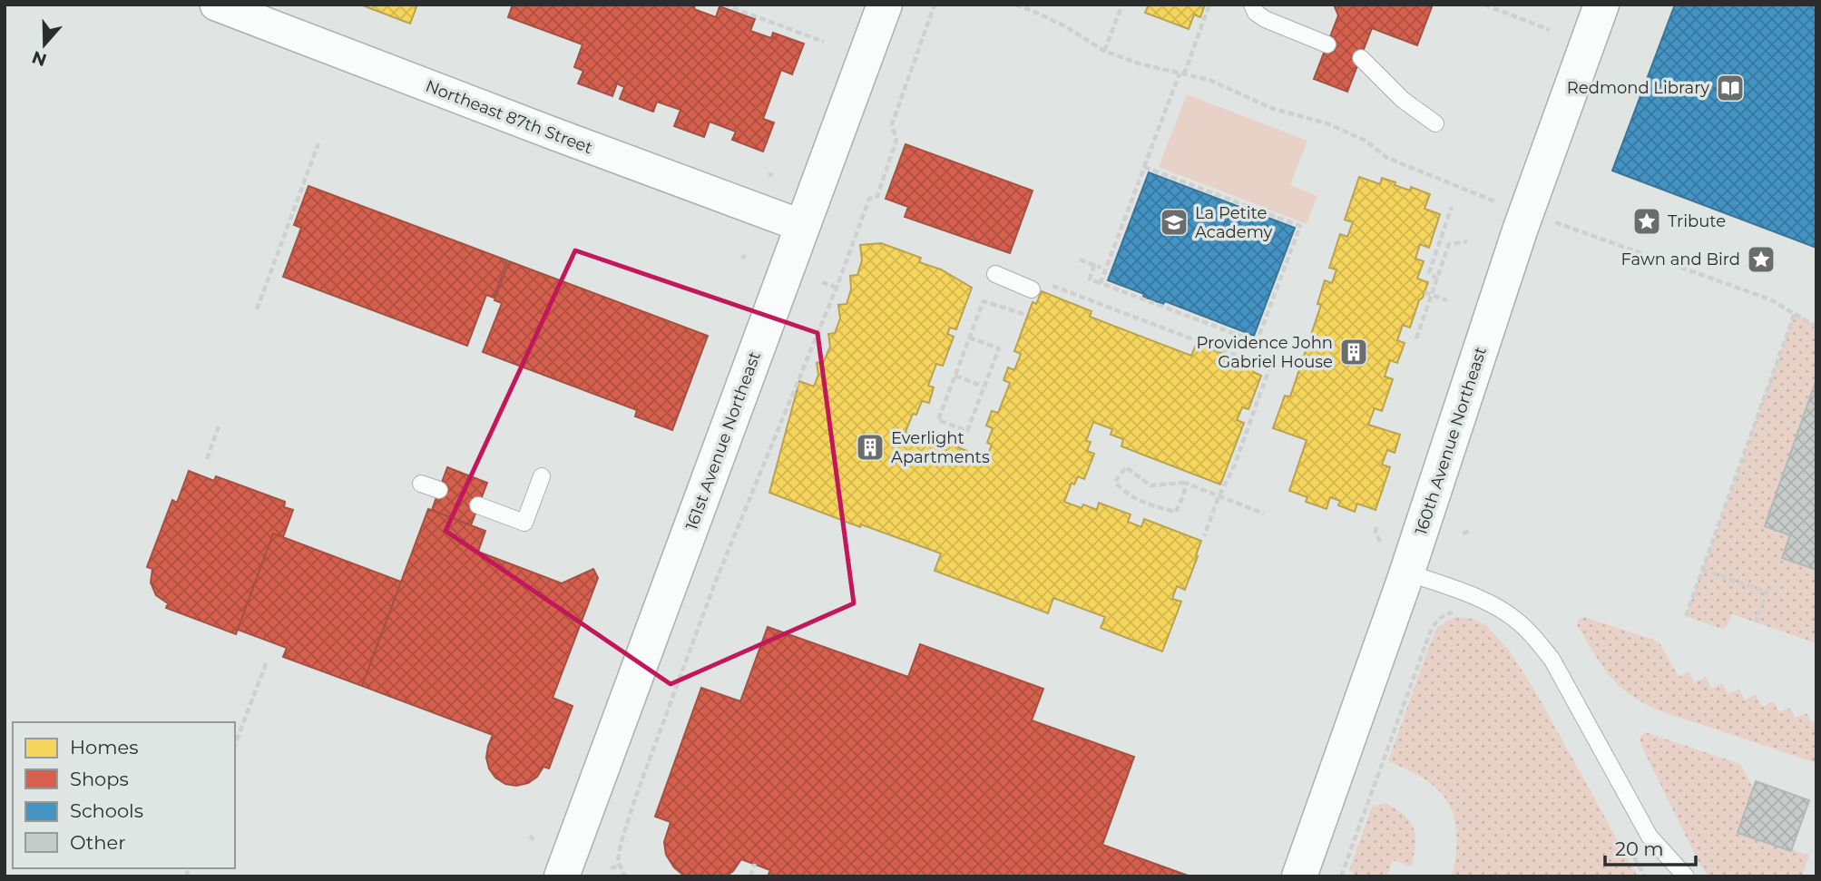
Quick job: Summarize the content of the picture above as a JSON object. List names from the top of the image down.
{
  "streets": {
    "street": ["Northeast 87th Street", "161st Avenue Northeast", "160th Avenue Northeast"]
  },
  "crossings": [
    ["Northeast 87th Street", "161st Avenue Northeast"]
  ],
  "places": {
    "library": ["Redmond Library"],
    "place": ["Tribute", "Fawn and Bird"],
    "school or university": ["La Petite Academy"],
    "building": ["Providence John Gabriel House", "Everlight Apartments"]
  },
  "legend": [
    "Homes",
    "Shops",
    "Schools",
    "Other"
  ],
  "scale_bar": "20 m",
  "north": "bottom"
}
